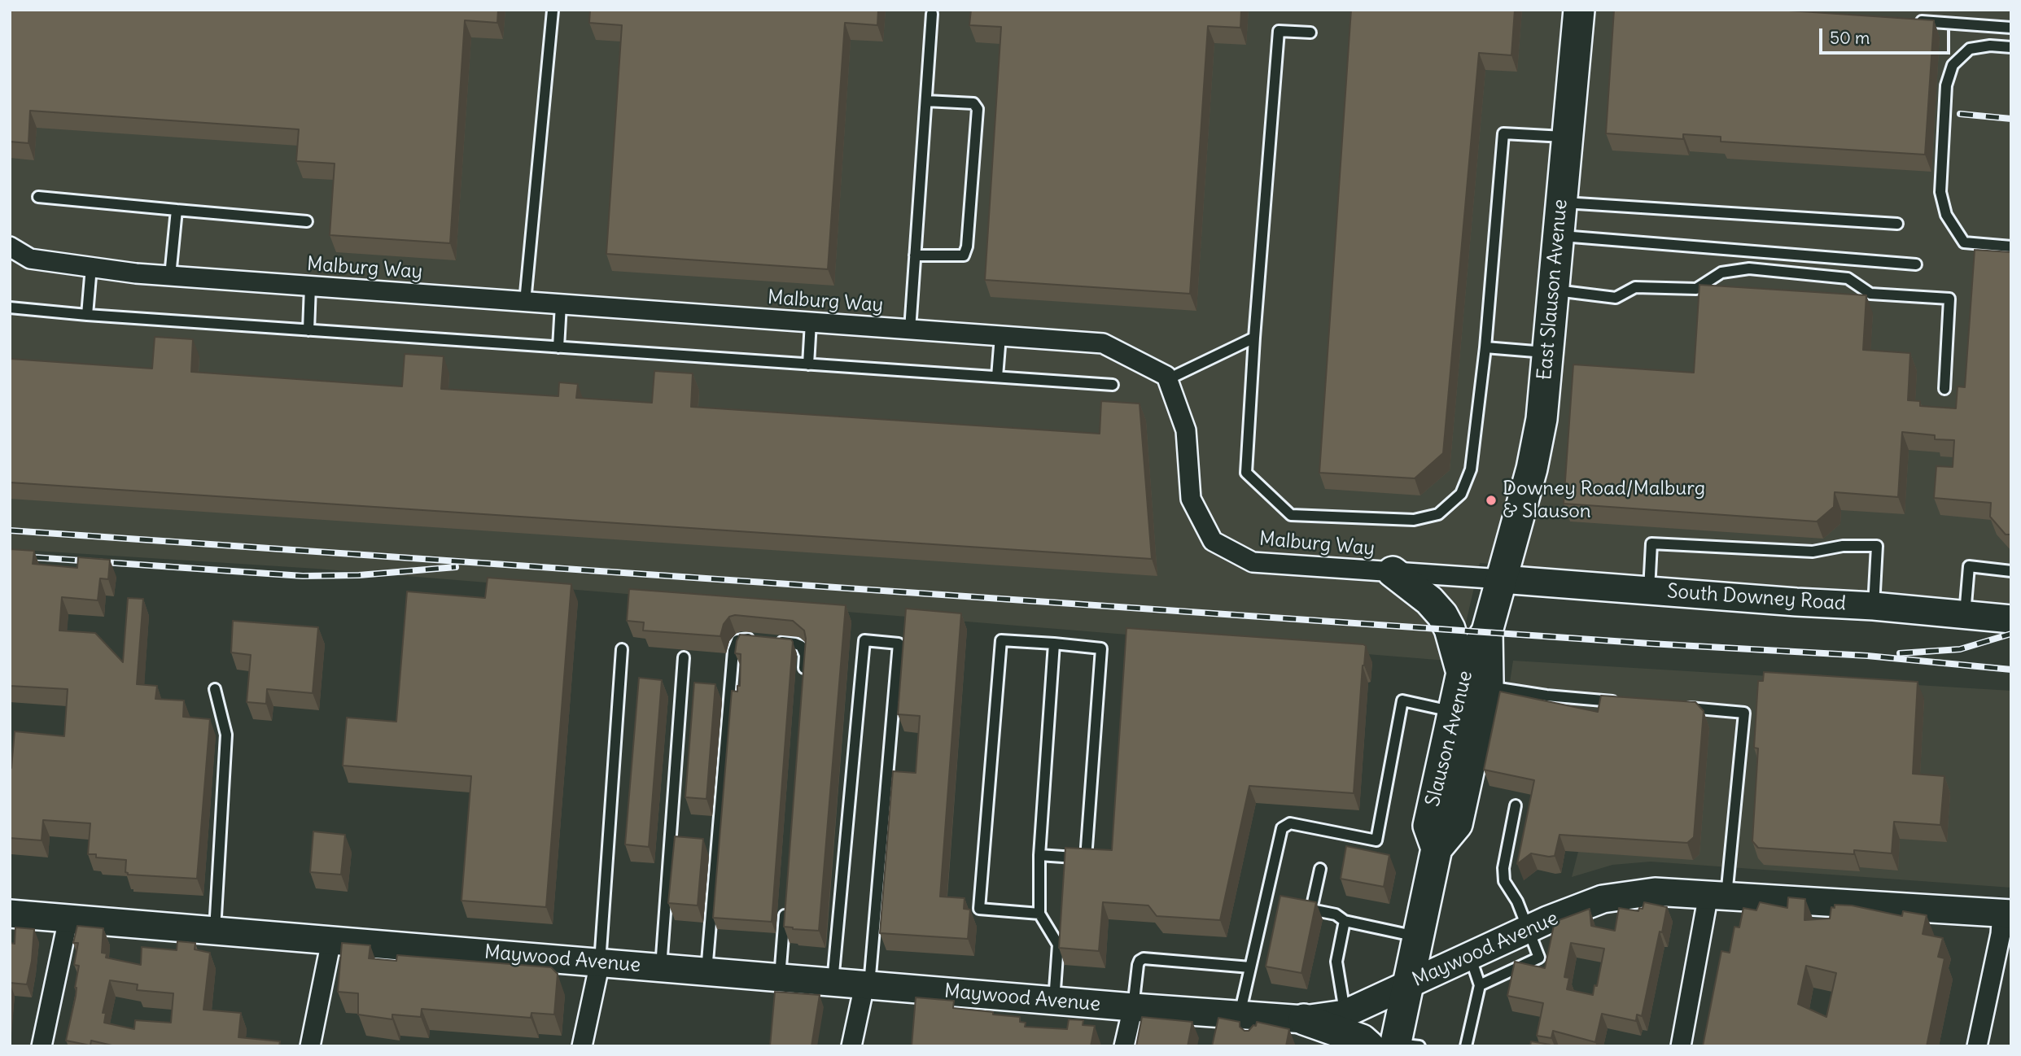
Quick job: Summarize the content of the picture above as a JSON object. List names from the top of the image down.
{
  "streets": {
    "main road": ["East Slauson Avenue", "Slauson Avenue"],
    "street": ["Malburg Way", "South Downey Road", "Maywood Avenue"]
  },
  "crossings": [
    ["Malburg Way", "East Slauson Avenue"],
    ["Malburg Way", "South Downey Road"],
    ["Malburg Way", "Slauson Avenue"],
    ["East Slauson Avenue", "South Downey Road"],
    ["East Slauson Avenue", "Slauson Avenue"],
    ["South Downey Road", "Slauson Avenue"],
    ["Slauson Avenue", "Maywood Avenue"]
  ],
  "places": ["Downey Road/Malburg & Slauson"],
  "scale_bar": "50 m"
}
